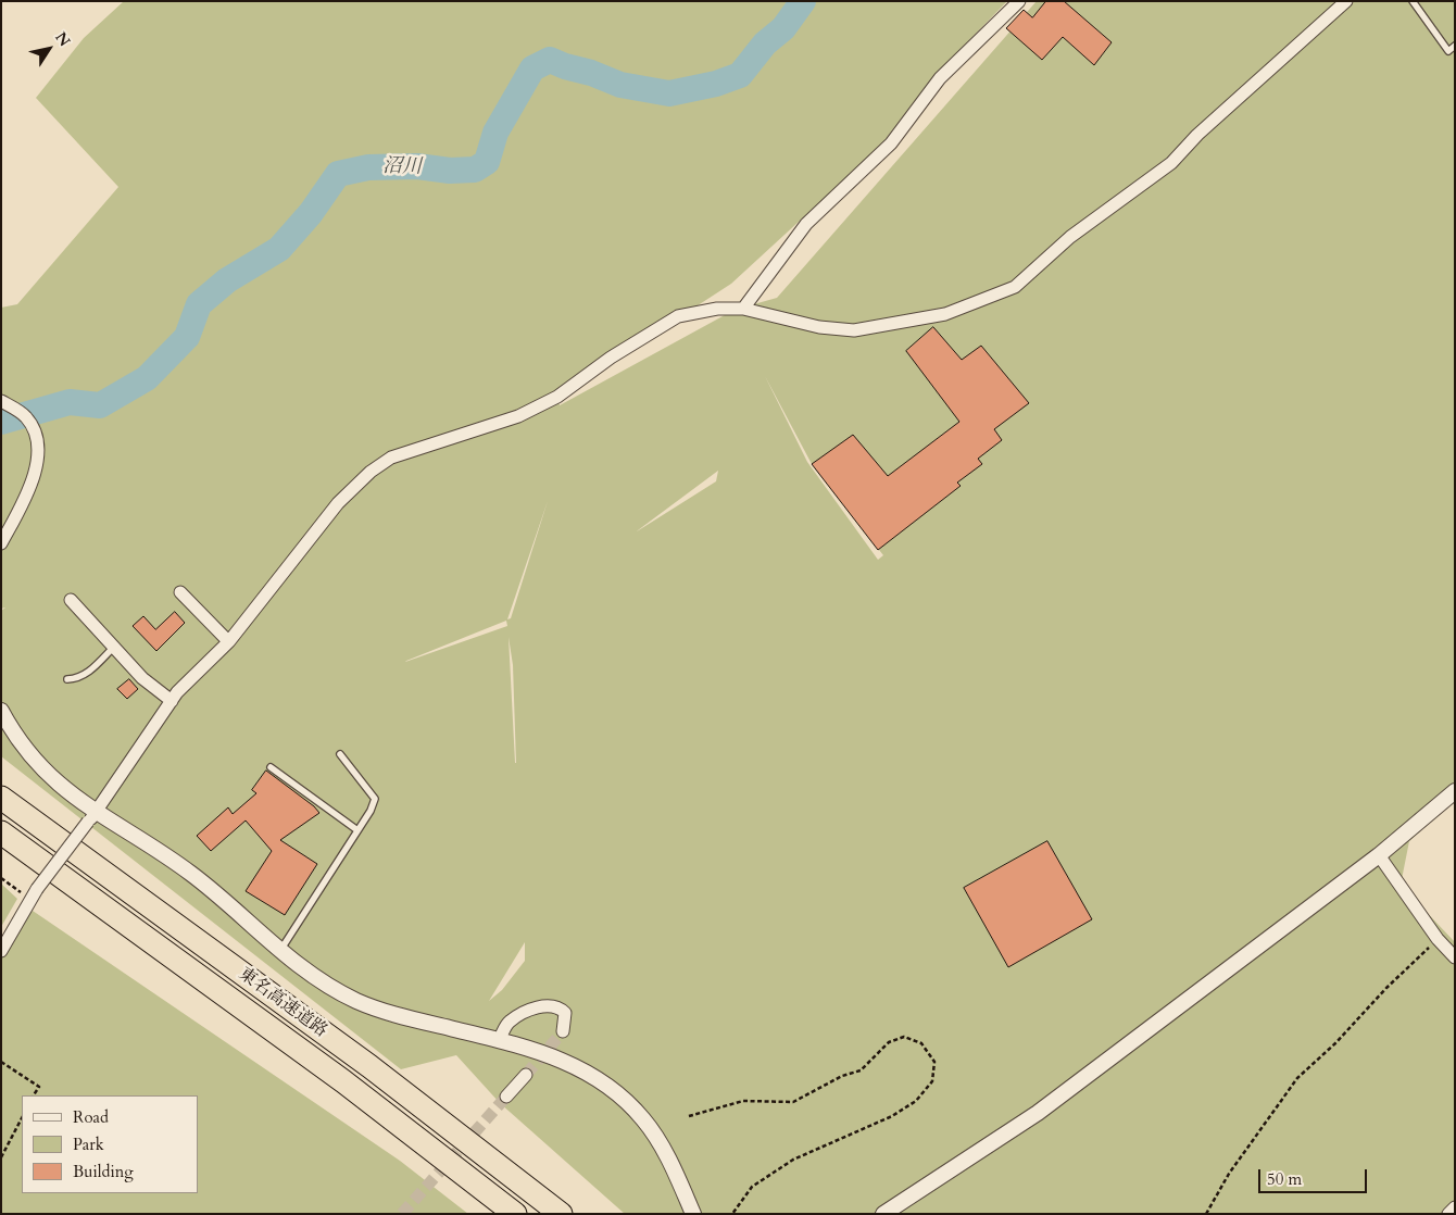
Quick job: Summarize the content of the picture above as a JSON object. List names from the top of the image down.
{
  "streets": {
    "highway": ["東名高速道路"]
  },
  "water": ["沼川"],
  "legend": ["Road", "Park", "Building"],
  "scale_bar": "50 m",
  "north": "top right"
}
